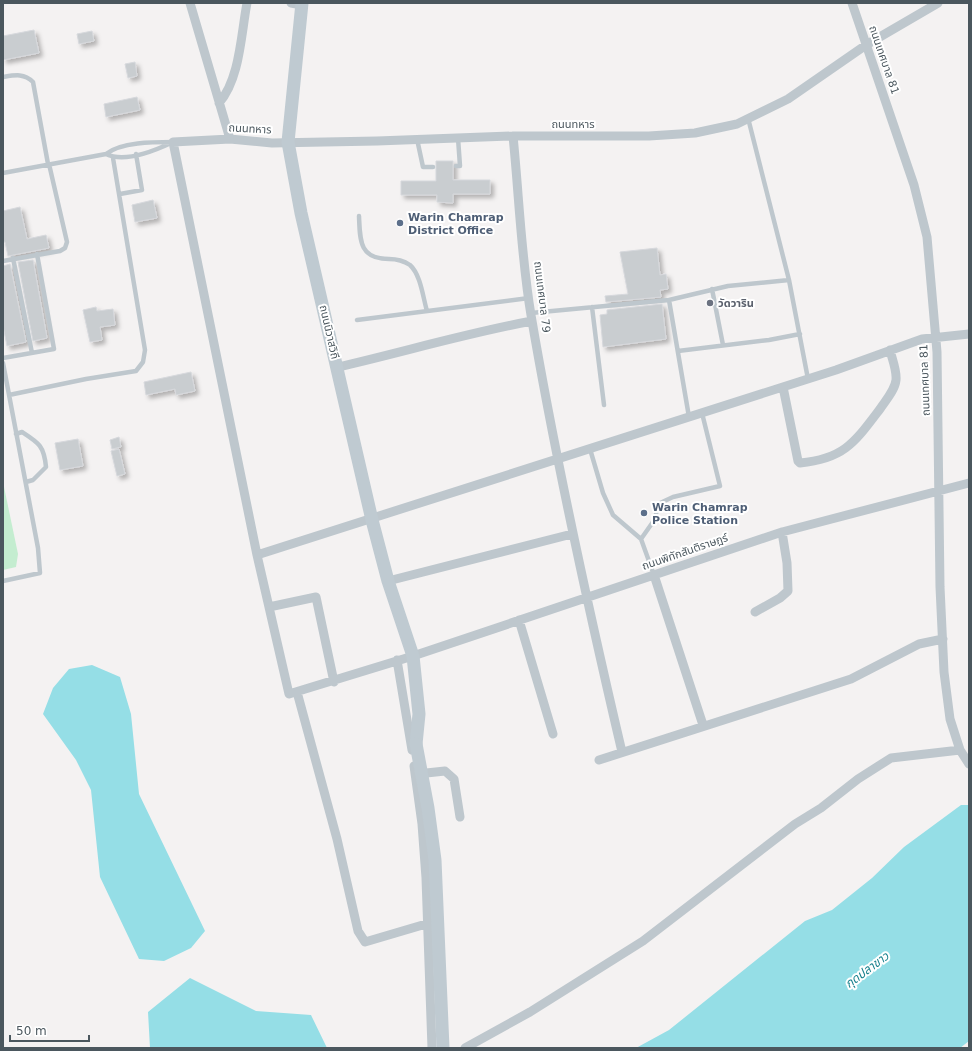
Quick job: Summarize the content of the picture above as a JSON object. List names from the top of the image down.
{
  "streets": {
    "main road": ["ถนนนิวาสวิถี"],
    "street": [
      "ถนนเทศบาล 81",
      "ถนนทหาร",
      "ถนนเทศบาล 79",
      "ถนนพิทักสันติราษฎร์"
    ]
  },
  "crossings": [
    ["ถนนเทศบาล 81", "ถนนทหาร"],
    ["ถนนเทศบาล 81", "ถนนพิทักสันติราษฎร์"],
    ["ถนนทหาร", "ถนนเทศบาล 79"],
    ["ถนนทหาร", "ถนนนิวาสวิถี"],
    ["ถนนเทศบาล 79", "ถนนพิทักสันติราษฎร์"],
    ["ถนนนิวาสวิถี", "ถนนพิทักสันติราษฎร์"]
  ],
  "water": ["กุดปลาขาว"],
  "places": ["Warin Chamrap District Office", "วัดวาริน", "Warin Chamrap Police Station"],
  "scale_bar": "50 m"
}
